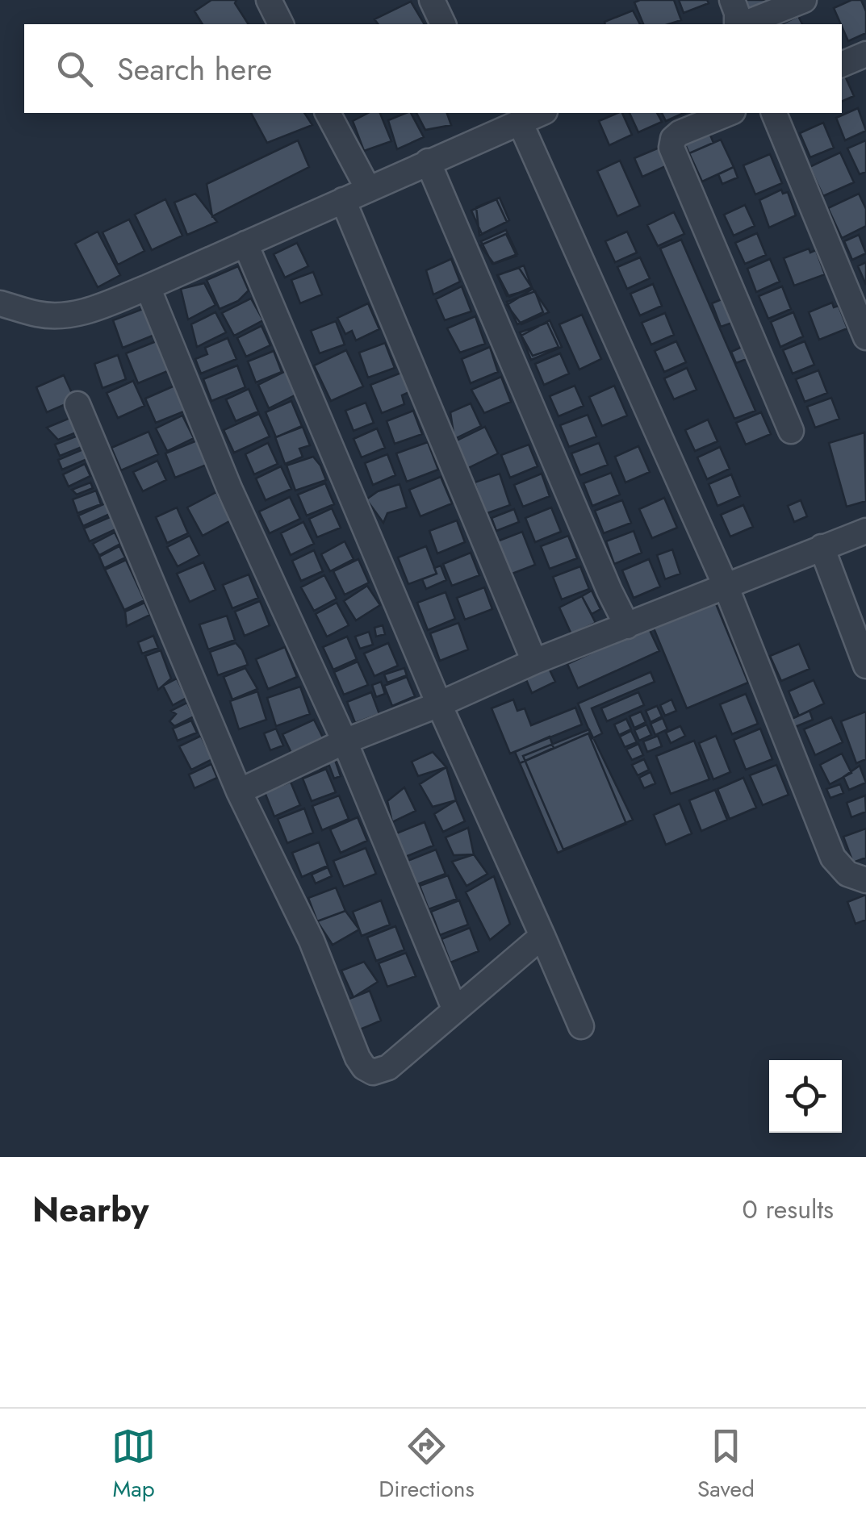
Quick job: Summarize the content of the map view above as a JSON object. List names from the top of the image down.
{
  "page": {
    "search": "Search here",
    "heading": ["Nearby", "0 results"],
    "nav": ["Map", "Directions", "Saved"]
  }
}
